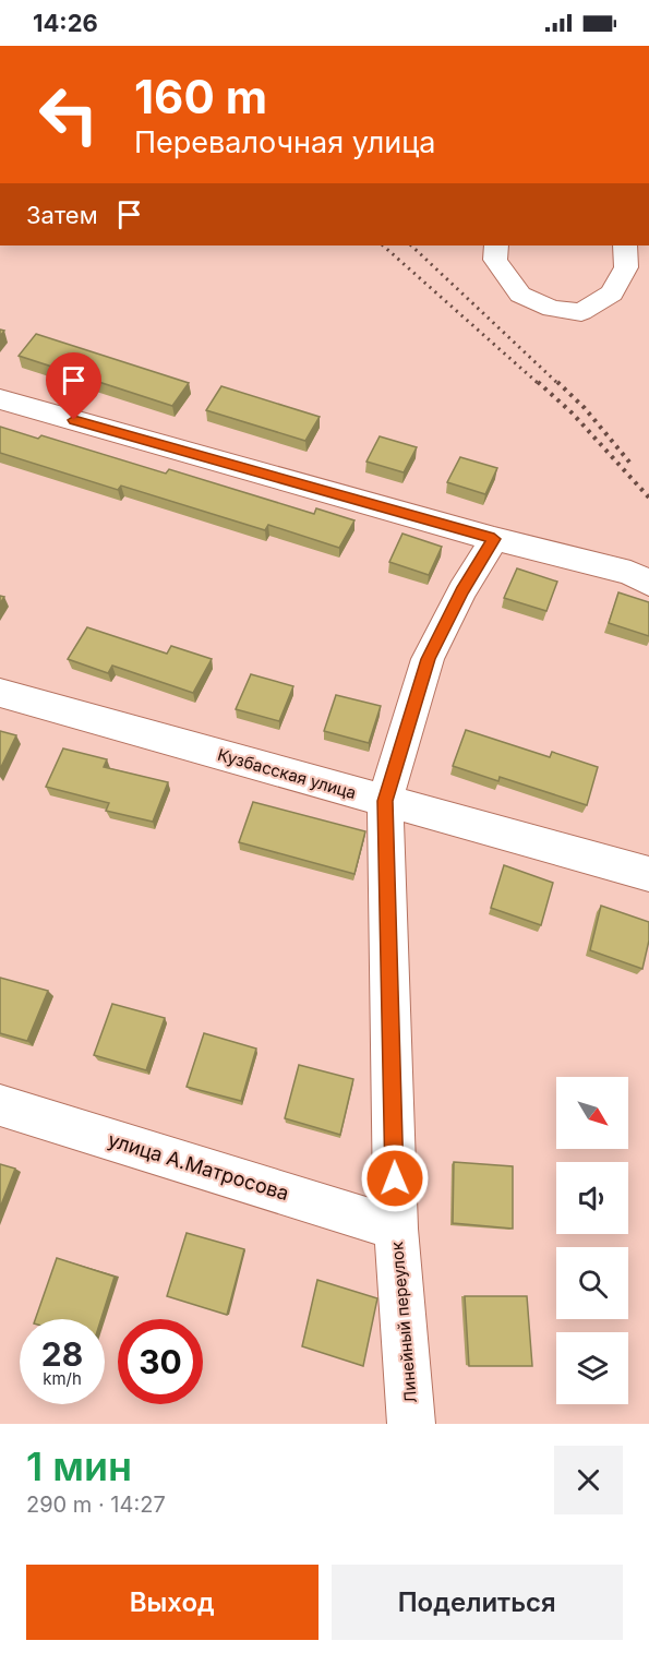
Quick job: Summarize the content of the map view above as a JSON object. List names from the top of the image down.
{
  "streets": {
    "street": ["Кузбасская улица", "улица А.Матросова", "Линейный переулок"]
  },
  "crossings": [
    ["Кузбасская улица", "Линейный переулок"],
    ["улица А.Матросова", "Линейный переулок"]
  ],
  "north": "bottom right",
  "page": {
    "status": "14:26",
    "turn": ["160 m", "Перевалочная улица"],
    "then": "Затем",
    "speed": "28 km/h",
    "limit": "30",
    "heading": ["1 мин", "290 m · 14:27"],
    "buttons": ["Выход", "Поделиться"]
  }
}
